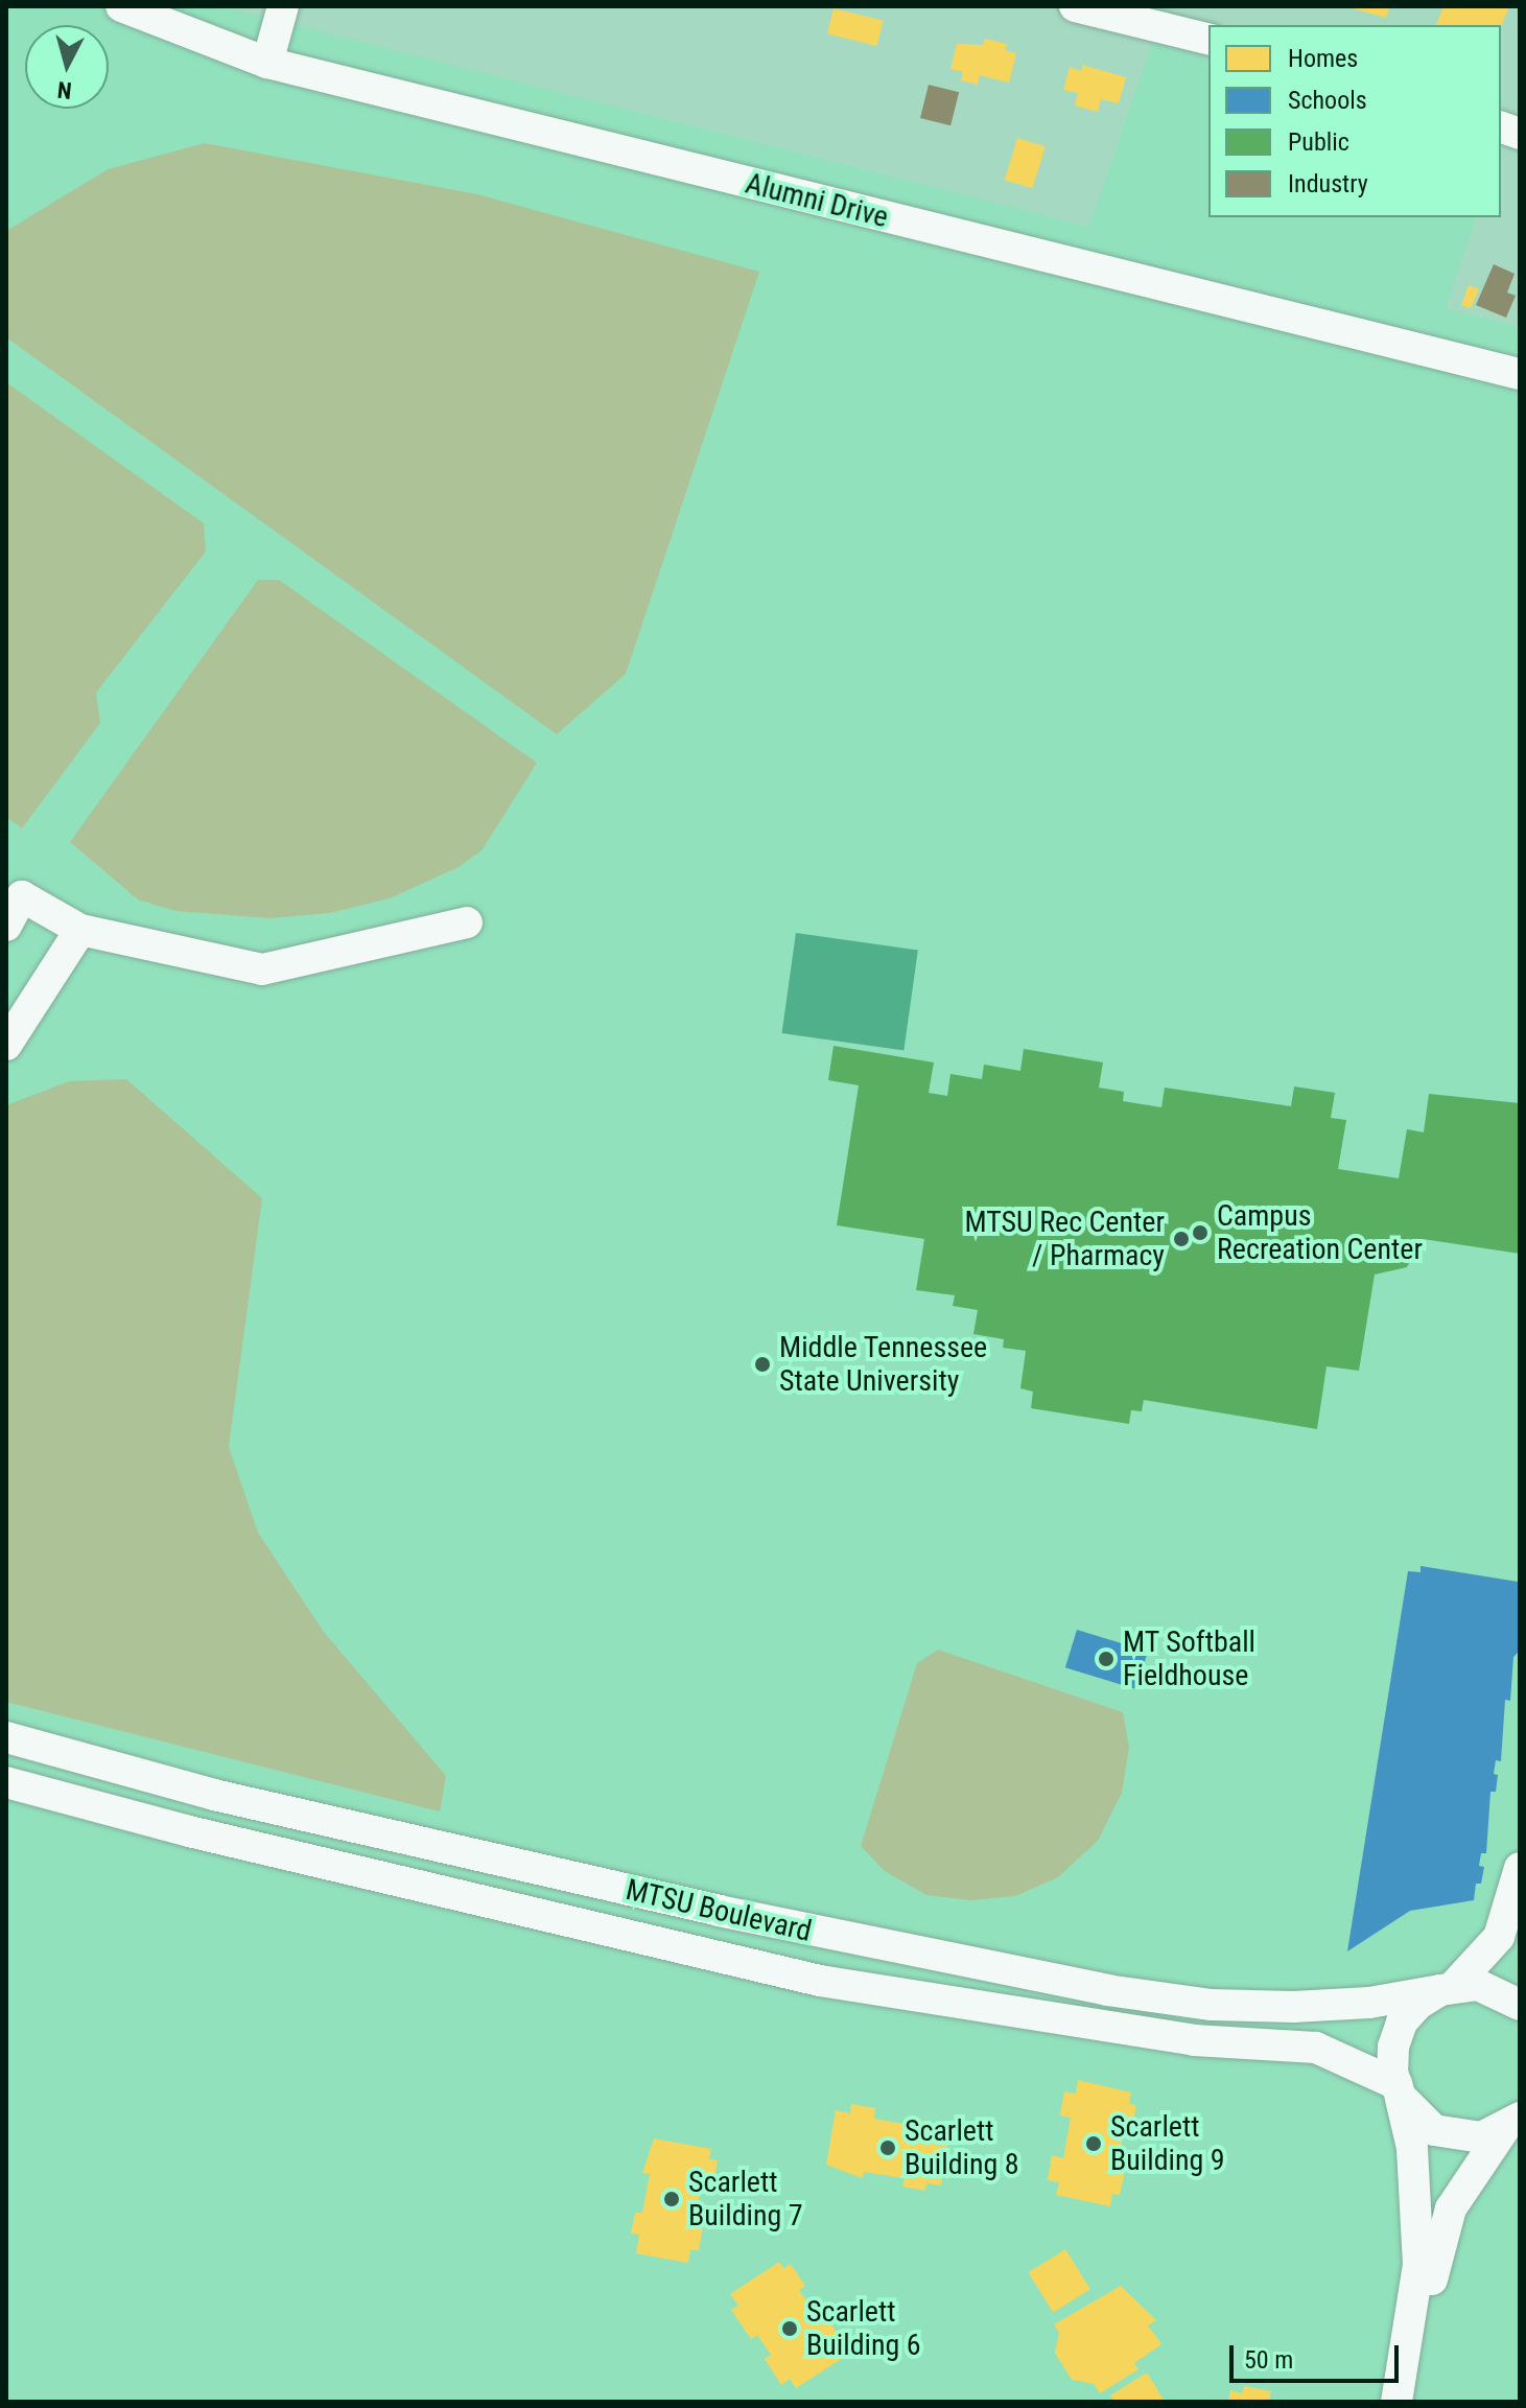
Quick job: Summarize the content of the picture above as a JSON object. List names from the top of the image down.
{
  "streets": {
    "street": ["Alumni Drive", "MTSU Boulevard"]
  },
  "places": [
    "Campus Recreation Center",
    "MTSU Rec Center / Pharmacy",
    "Middle Tennessee State University",
    "MT Softball Fieldhouse",
    "Scarlett Building 9",
    "Scarlett Building 8",
    "Scarlett Building 7",
    "Scarlett Building 6"
  ],
  "legend": [
    "Homes",
    "Schools",
    "Public",
    "Industry"
  ],
  "scale_bar": "50 m",
  "north": "bottom"
}
